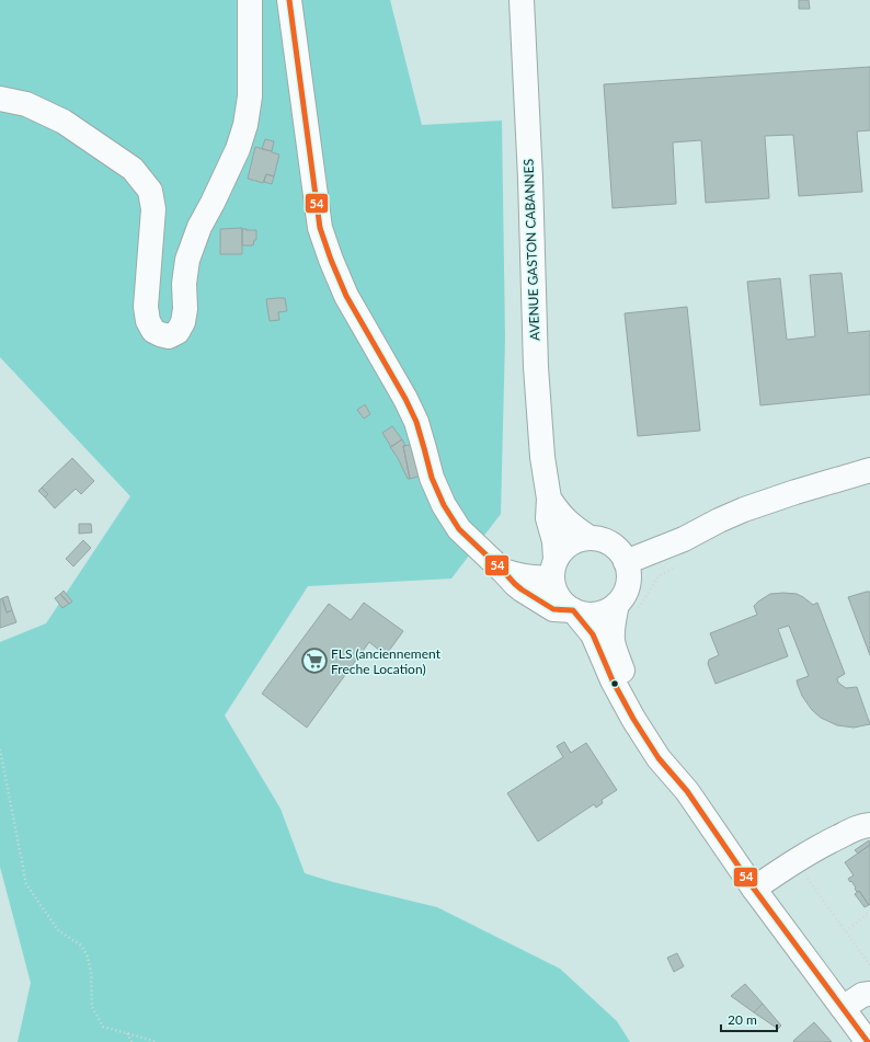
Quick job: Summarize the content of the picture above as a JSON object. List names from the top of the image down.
{
  "streets": {
    "street": ["AVENUE GASTON CABANNES"]
  },
  "places": {
    "supermarket": ["FLS (anciennement Freche Location)"]
  },
  "lines": ["transit line 54"],
  "scale_bar": "20 m"
}
